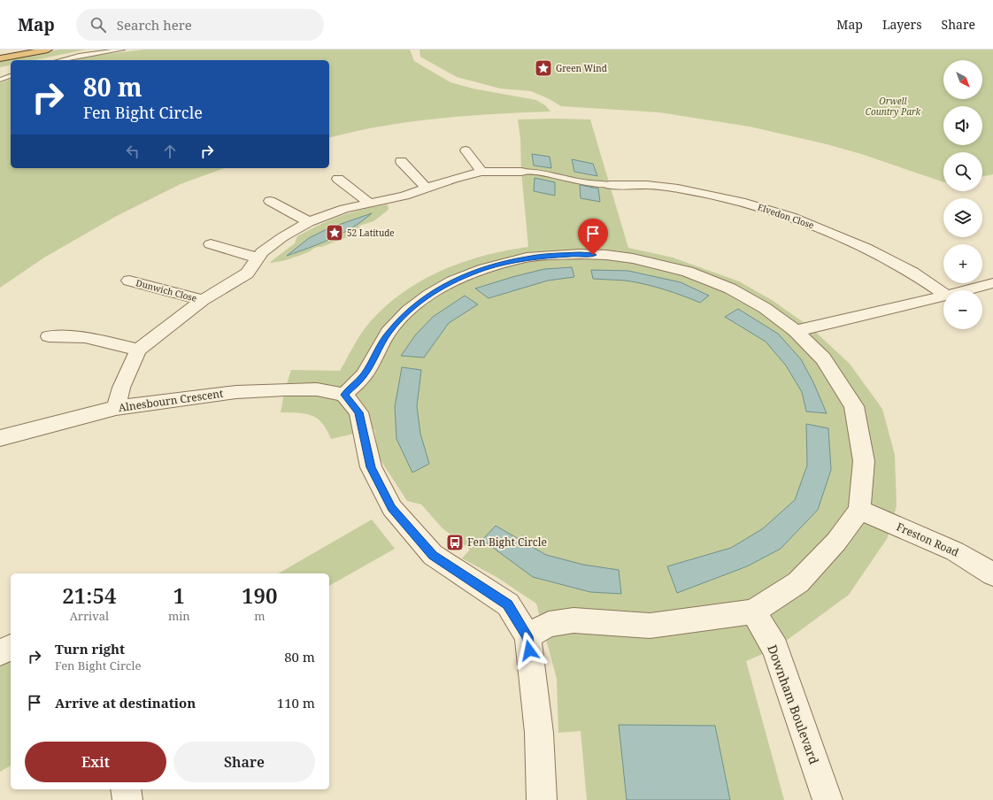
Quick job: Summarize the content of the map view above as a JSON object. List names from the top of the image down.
{
  "streets": {
    "street": [
      "Elvedon Close",
      "Dunwich Close",
      "Alnesbourn Crescent",
      "Freston Road",
      "Downham Boulevard"
    ]
  },
  "crossings": [
    ["Dunwich Close", "Alnesbourn Crescent"]
  ],
  "parks": ["Orwell Country Park"],
  "places": {
    "place": ["Green Wind", "52 Latitude"],
    "bus stop": ["Fen Bight Circle"]
  },
  "north": "bottom right",
  "page": {
    "header": "Map",
    "search": "Search here",
    "nav": ["Map", "Layers", "Share"],
    "map_buttons": ["+", "−"],
    "turn": ["80 m", "Fen Bight Circle"],
    "eta": [
      "21:54",
      "Arrival",
      "1",
      "min",
      "190",
      "m"
    ],
    "list": [
      {
        "name": "Turn right",
        "note": "Fen Bight Circle",
        "value": "80 m"
      },
      {
        "name": "Arrive at destination",
        "value": "110 m"
      }
    ],
    "buttons": ["Exit", "Share"]
  }
}
